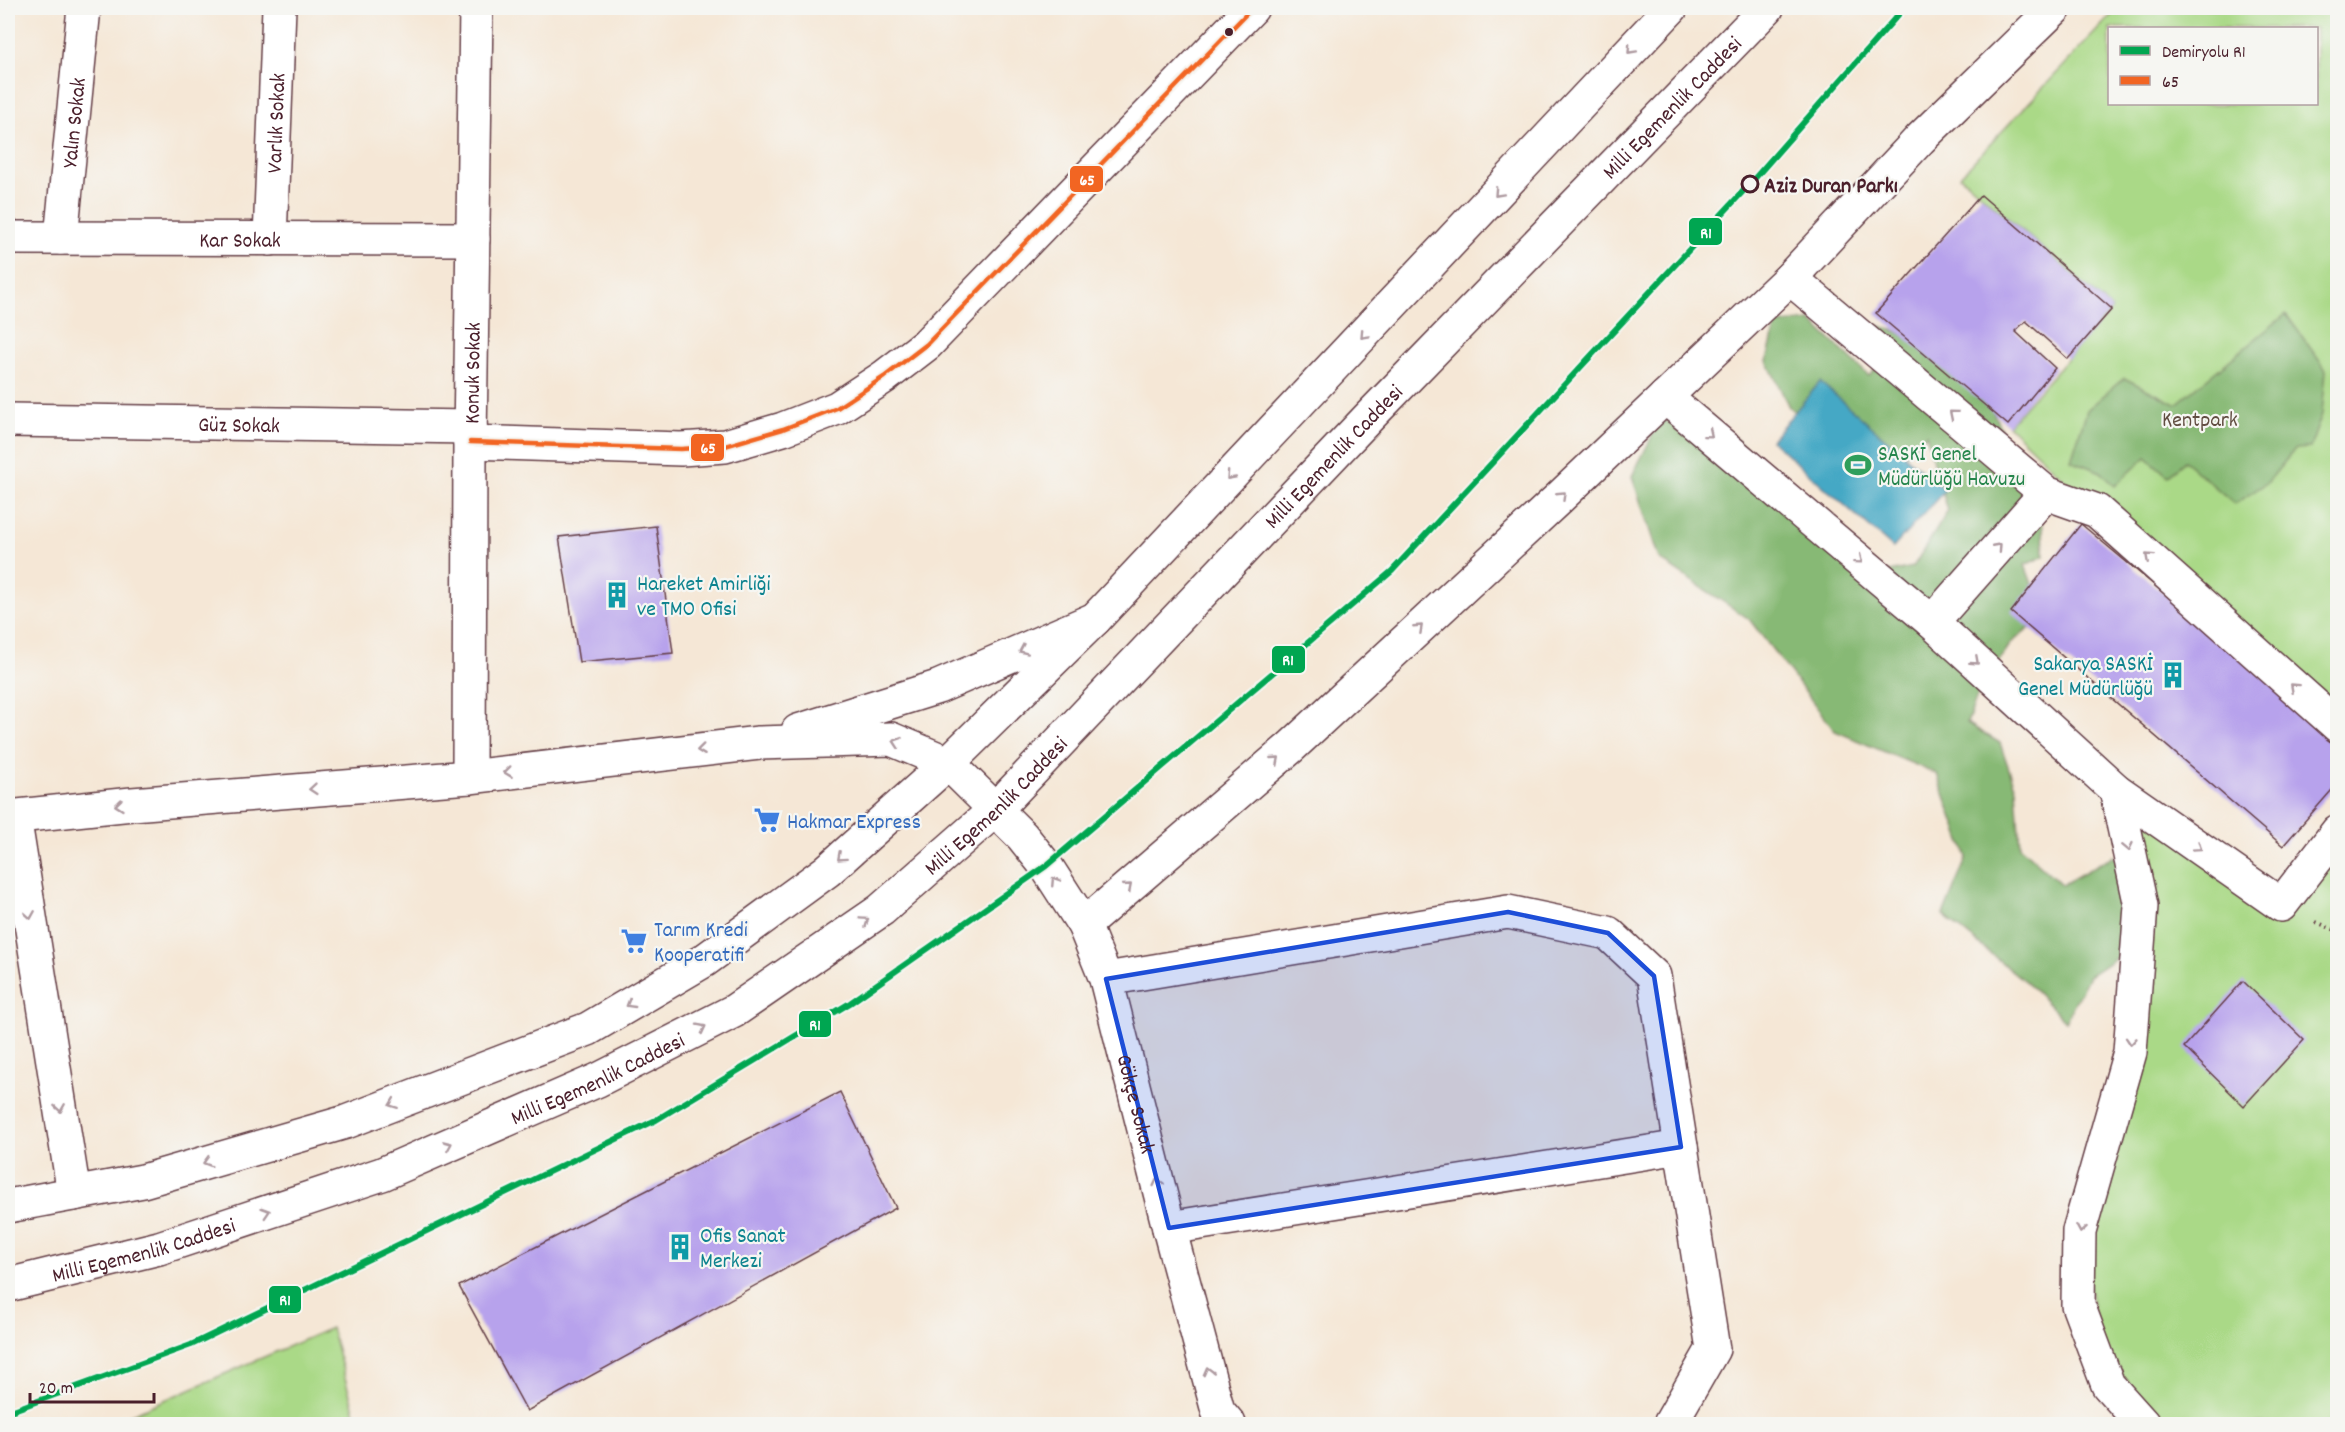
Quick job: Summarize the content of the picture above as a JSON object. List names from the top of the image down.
{
  "streets": {
    "street": [
      "Milli Egemenlik Caddesi",
      "Yalın Sokak",
      "Varlık Sokak",
      "Kar Sokak",
      "Konuk Sokak",
      "Güz Sokak",
      "Gökçe Sokak"
    ]
  },
  "crossings": [
    ["Milli Egemenlik Caddesi", "Gökçe Sokak"],
    ["Yalın Sokak", "Kar Sokak"],
    ["Varlık Sokak", "Kar Sokak"],
    ["Kar Sokak", "Konuk Sokak"],
    ["Konuk Sokak", "Güz Sokak"]
  ],
  "one_way": ["Gökçe Sokak"],
  "parks": ["Kentpark"],
  "places": {
    "other": ["Aziz Duran Parkı"],
    "sports": ["SASKİ Genel Müdürlüğü Havuzu"],
    "building": ["Hareket Amirliği ve TMO Ofisi", "Sakarya SASKİ Genel Müdürlüğü", "Ofis Sanat Merkezi"],
    "supermarket": ["Hakmar Express", "Tarım Kredi Kooperatifi"]
  },
  "lines": ["rail line R1", "transit line 65"],
  "legend": ["Demiryolu R1", "65"],
  "scale_bar": "20 m"
}
